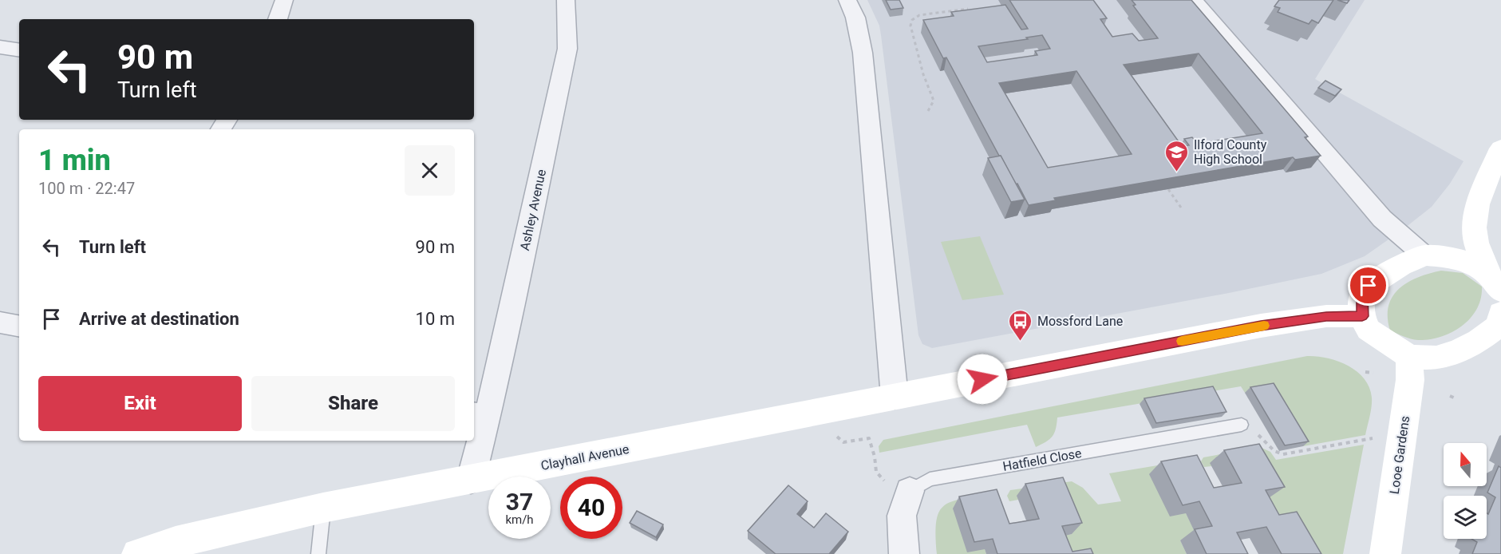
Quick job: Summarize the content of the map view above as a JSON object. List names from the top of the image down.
{
  "streets": {
    "street": ["Ashley Avenue", "Looe Gardens", "Clayhall Avenue"],
    "lane": ["Hatfield Close"]
  },
  "crossings": [
    ["Ashley Avenue", "Clayhall Avenue"]
  ],
  "places": {
    "school or university": ["Ilford County High School"],
    "bus stop": ["Mossford Lane"]
  },
  "north": "top",
  "page": {
    "turn": ["90 m", "Turn left"],
    "heading": ["1 min", "100 m · 22:47"],
    "list": [
      {
        "name": "Turn left",
        "value": "90 m"
      },
      {
        "name": "Arrive at destination",
        "value": "10 m"
      }
    ],
    "buttons": ["Exit", "Share"],
    "speed": "37 km/h",
    "limit": "40"
  }
}
